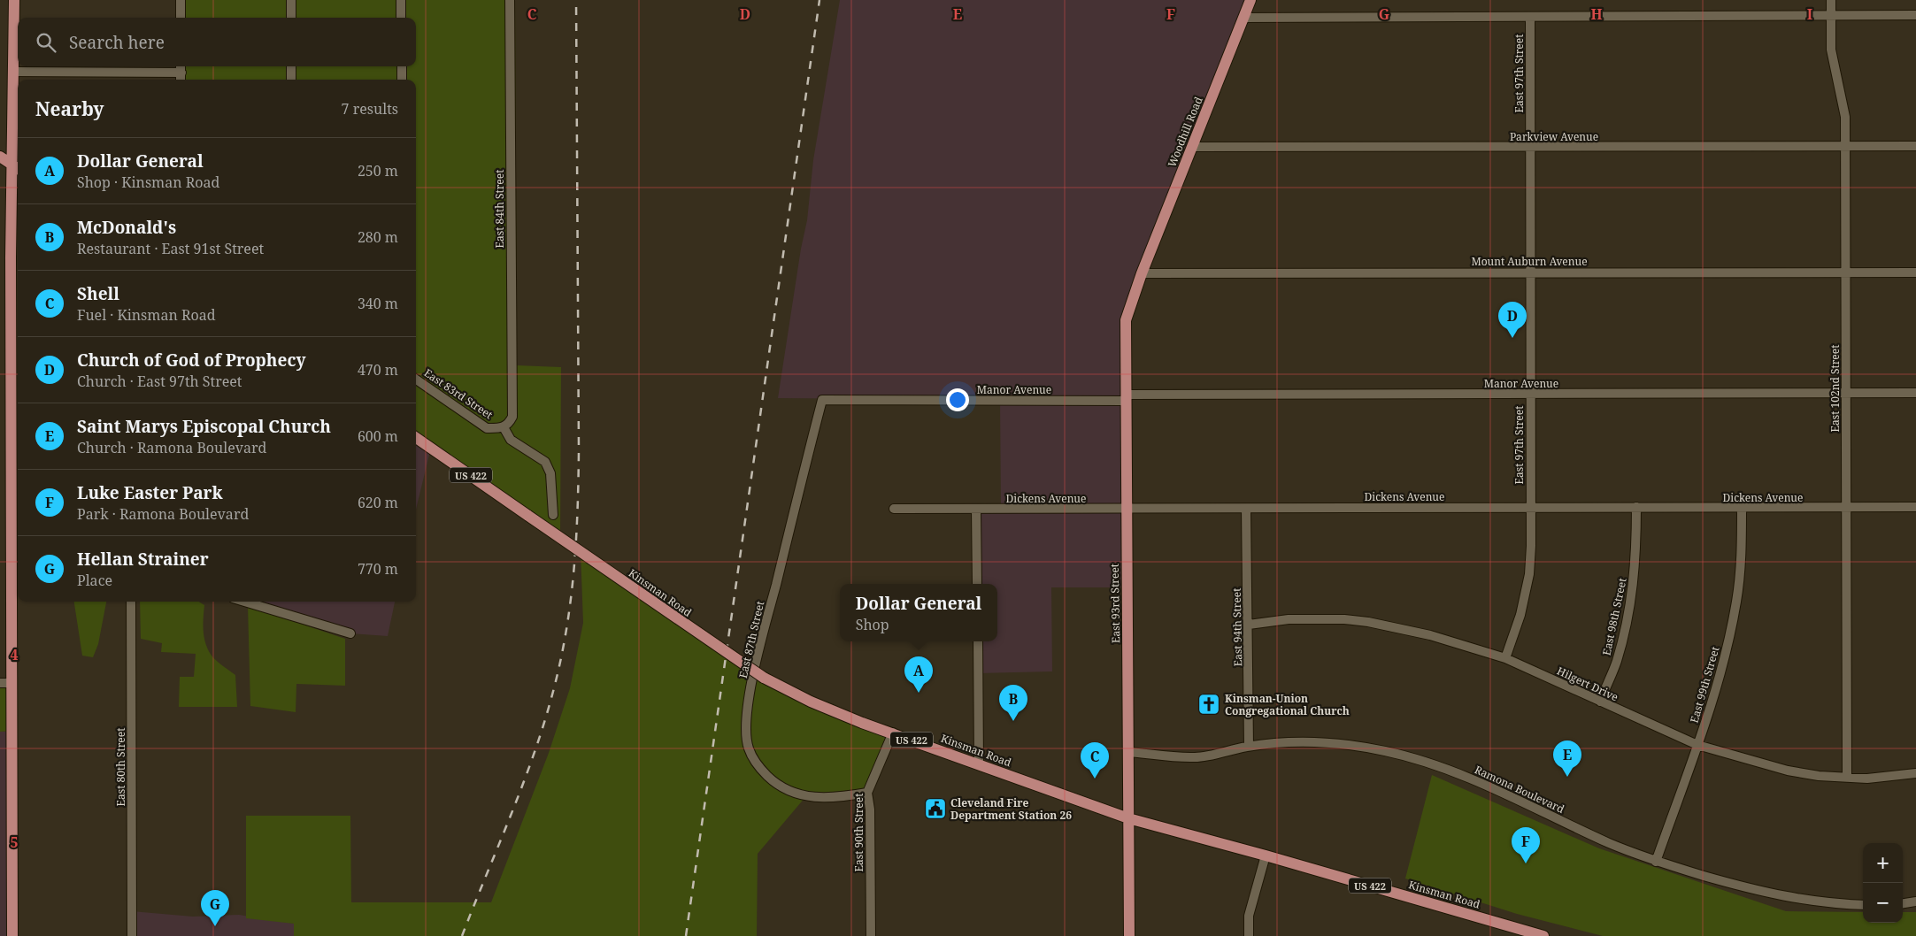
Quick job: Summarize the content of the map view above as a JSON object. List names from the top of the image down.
{
  "streets": {
    "main road": [
      "Woodhill Road",
      "US 422",
      "Kinsman Road",
      "East 93rd Street"
    ],
    "street": [
      "East 97th Street",
      "Parkview Avenue",
      "East 84th Street",
      "Mount Auburn Avenue",
      "Manor Avenue",
      "East 102nd Street",
      "East 83rd Street",
      "Dickens Avenue",
      "East 98th Street",
      "East 94th Street",
      "East 87th Street",
      "Hilgert Drive",
      "East 99th Street",
      "East 80th Street",
      "Ramona Boulevard",
      "East 90th Street"
    ]
  },
  "crossings": [
    ["East 97th Street", "Parkview Avenue"],
    ["East 97th Street", "Mount Auburn Avenue"],
    ["East 97th Street", "Manor Avenue"],
    ["East 97th Street", "Dickens Avenue"],
    ["East 97th Street", "Hilgert Drive"],
    ["Woodhill Road", "Parkview Avenue"],
    ["Woodhill Road", "Mount Auburn Avenue"],
    ["Woodhill Road", "East 93rd Street"],
    ["Parkview Avenue", "East 102nd Street"],
    ["East 84th Street", "East 83rd Street"],
    ["Mount Auburn Avenue", "East 102nd Street"],
    ["Mount Auburn Avenue", "East 93rd Street"],
    ["Manor Avenue", "East 102nd Street"],
    ["Manor Avenue", "East 93rd Street"],
    ["Manor Avenue", "East 87th Street"],
    ["East 102nd Street", "Dickens Avenue"],
    ["East 102nd Street", "Hilgert Drive"],
    ["Dickens Avenue", "East 93rd Street"],
    ["Dickens Avenue", "East 98th Street"],
    ["Dickens Avenue", "East 94th Street"],
    ["Dickens Avenue", "East 99th Street"],
    ["Kinsman Road", "East 93rd Street"],
    ["Kinsman Road", "East 90th Street"],
    ["East 93rd Street", "Ramona Boulevard"],
    ["East 98th Street", "Hilgert Drive"],
    ["East 94th Street", "Hilgert Drive"],
    ["East 94th Street", "Ramona Boulevard"],
    ["East 87th Street", "East 90th Street"],
    ["Hilgert Drive", "East 99th Street"],
    ["East 99th Street", "Ramona Boulevard"]
  ],
  "places": {
    "church": ["Kinsman-Union Congregational Church"],
    "public building": ["Cleveland Fire Department Station 26"]
  },
  "page": {
    "search": "Search here",
    "heading": ["Nearby", "7 results"],
    "list": [
      {
        "mark": "A",
        "name": "Dollar General",
        "note": "Shop · Kinsman Road",
        "value": "250 m"
      },
      {
        "mark": "B",
        "name": "McDonald's",
        "note": "Restaurant · East 91st Street",
        "value": "280 m"
      },
      {
        "mark": "C",
        "name": "Shell",
        "note": "Fuel · Kinsman Road",
        "value": "340 m"
      },
      {
        "mark": "D",
        "name": "Church of God of Prophecy",
        "note": "Church · East 97th Street",
        "value": "470 m"
      },
      {
        "mark": "E",
        "name": "Saint Marys Episcopal Church",
        "note": "Church · Ramona Boulevard",
        "value": "600 m"
      },
      {
        "mark": "F",
        "name": "Luke Easter Park",
        "note": "Park · Ramona Boulevard",
        "value": "620 m"
      },
      {
        "mark": "G",
        "name": "Hellan Strainer",
        "note": "Place",
        "value": "770 m"
      }
    ],
    "pins": [
      "D",
      "A",
      "B",
      "E",
      "C",
      "F",
      "G"
    ],
    "popup": ["Dollar General", "Shop"],
    "map_buttons": ["+", "−"]
  },
  "grid": {
    "columns": [
      "C",
      "D",
      "E",
      "F",
      "G",
      "H",
      "I"
    ],
    "rows": ["4", "5"]
  }
}
